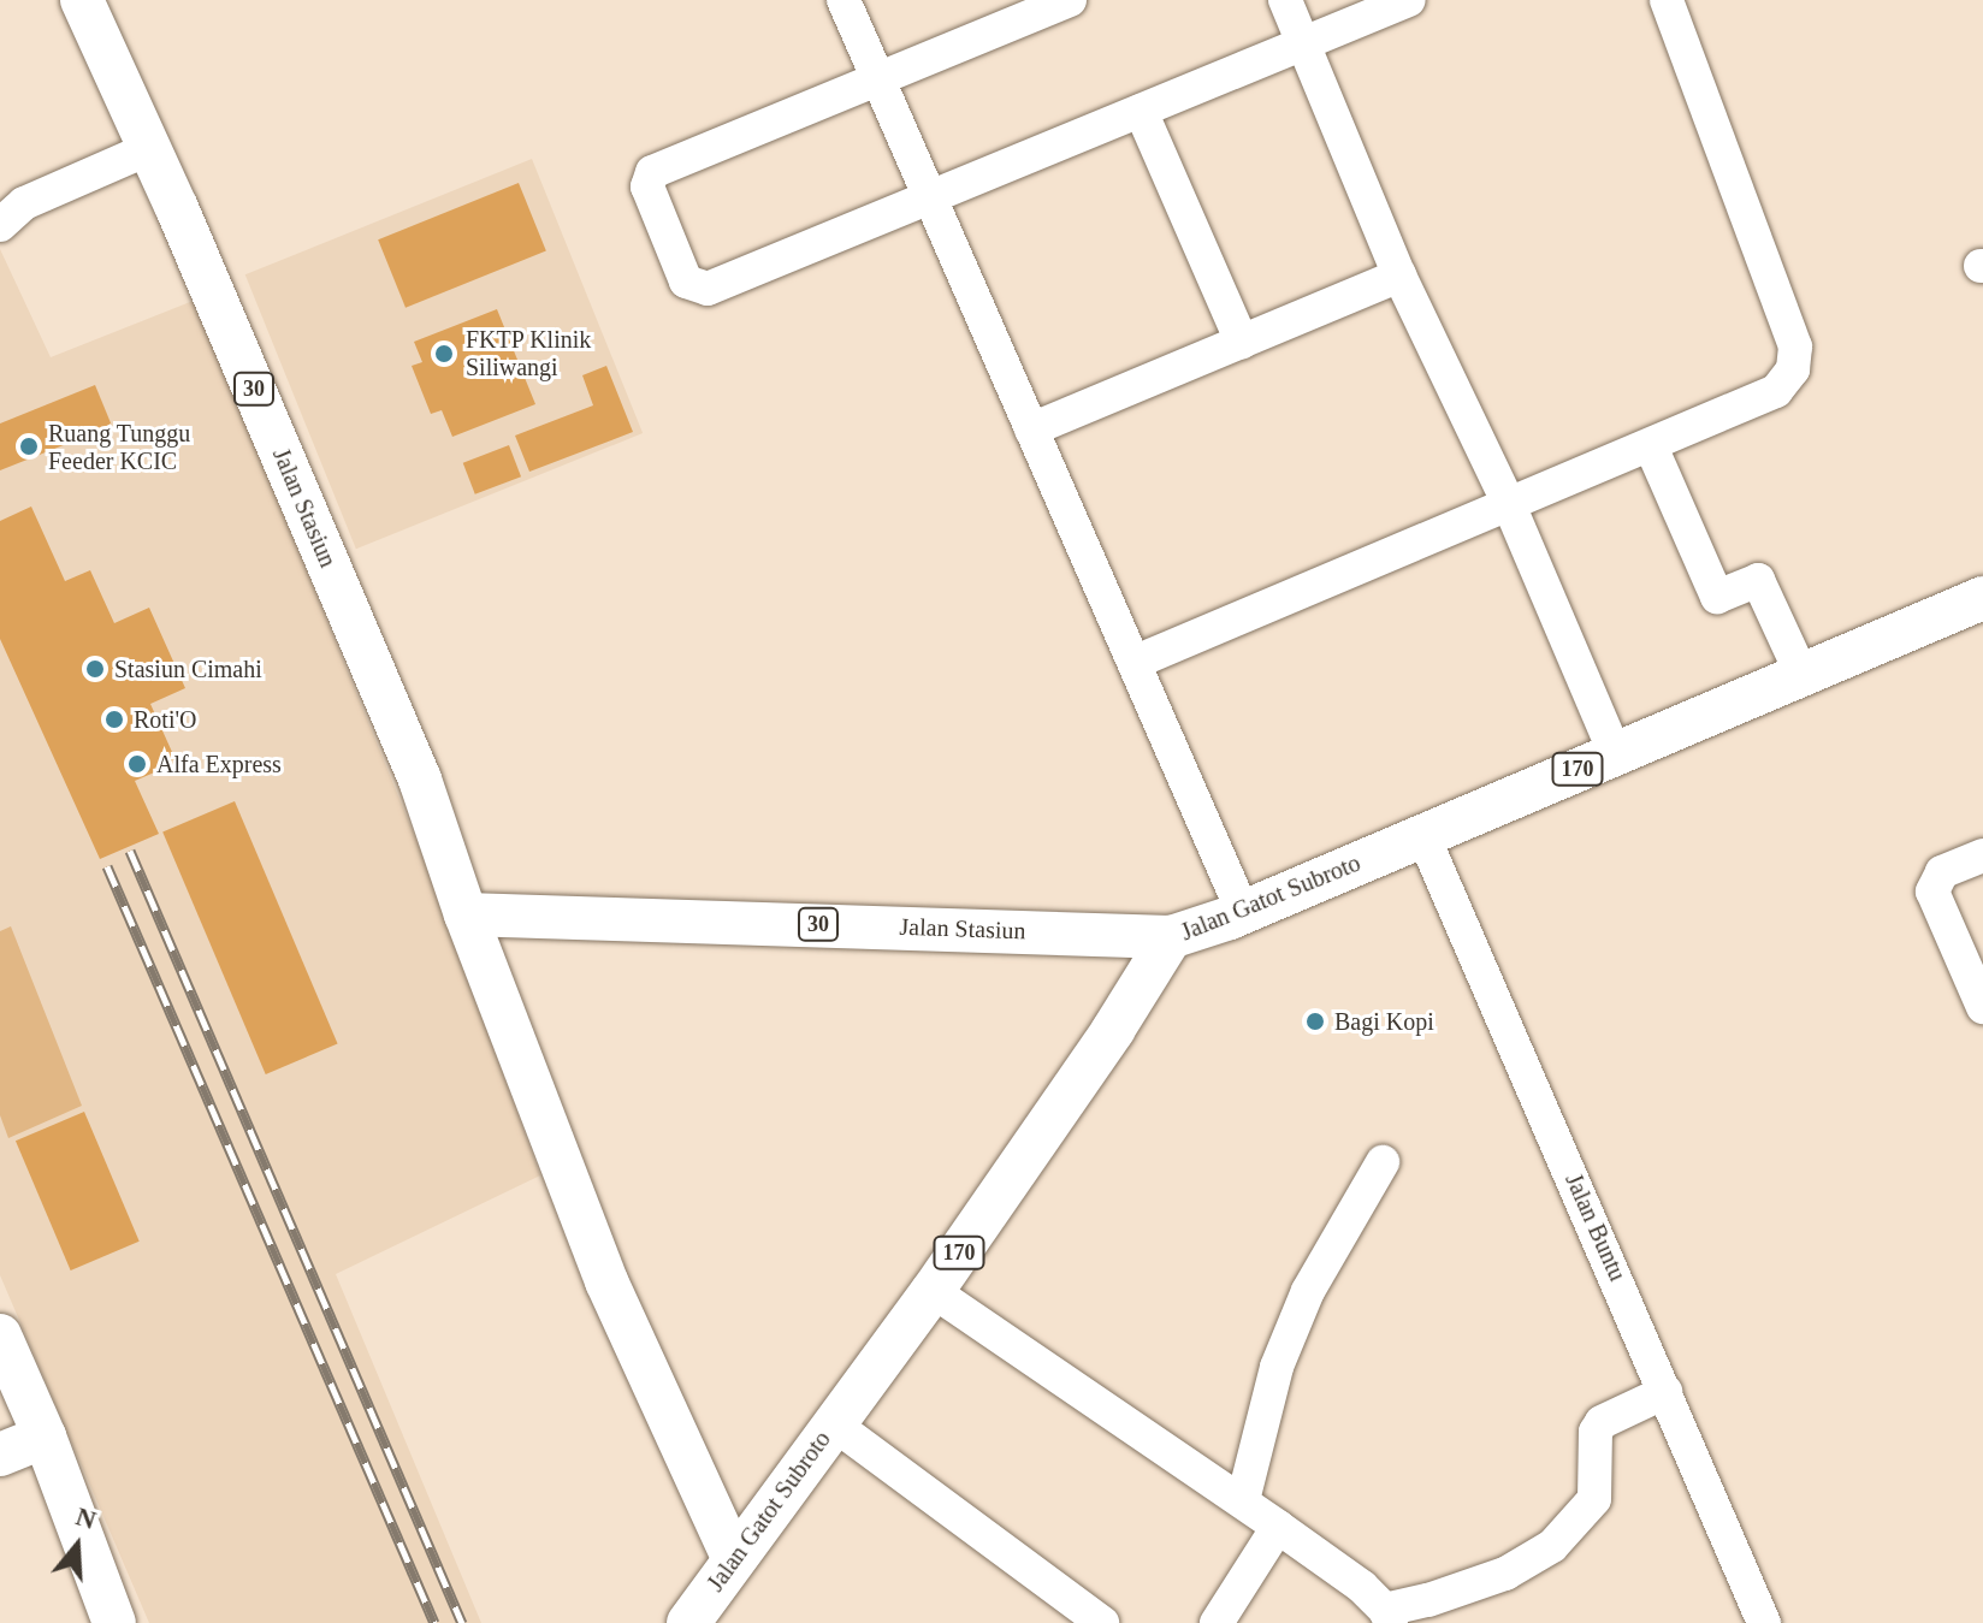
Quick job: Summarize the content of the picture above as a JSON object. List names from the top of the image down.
{
  "streets": {
    "main road": [
      "30",
      "Jalan Stasiun",
      "170",
      "Jalan Gatot Subroto"
    ],
    "street": ["Jalan Buntu"]
  },
  "crossings": [
    ["Jalan Stasiun", "Jalan Gatot Subroto"],
    ["Jalan Gatot Subroto", "Jalan Buntu"]
  ],
  "places": [
    "FKTP Klinik Siliwangi",
    "Ruang Tunggu Feeder KCIC",
    "Stasiun Cimahi",
    "Roti'O",
    "Alfa Express",
    "Bagi Kopi"
  ],
  "north": "top"
}
